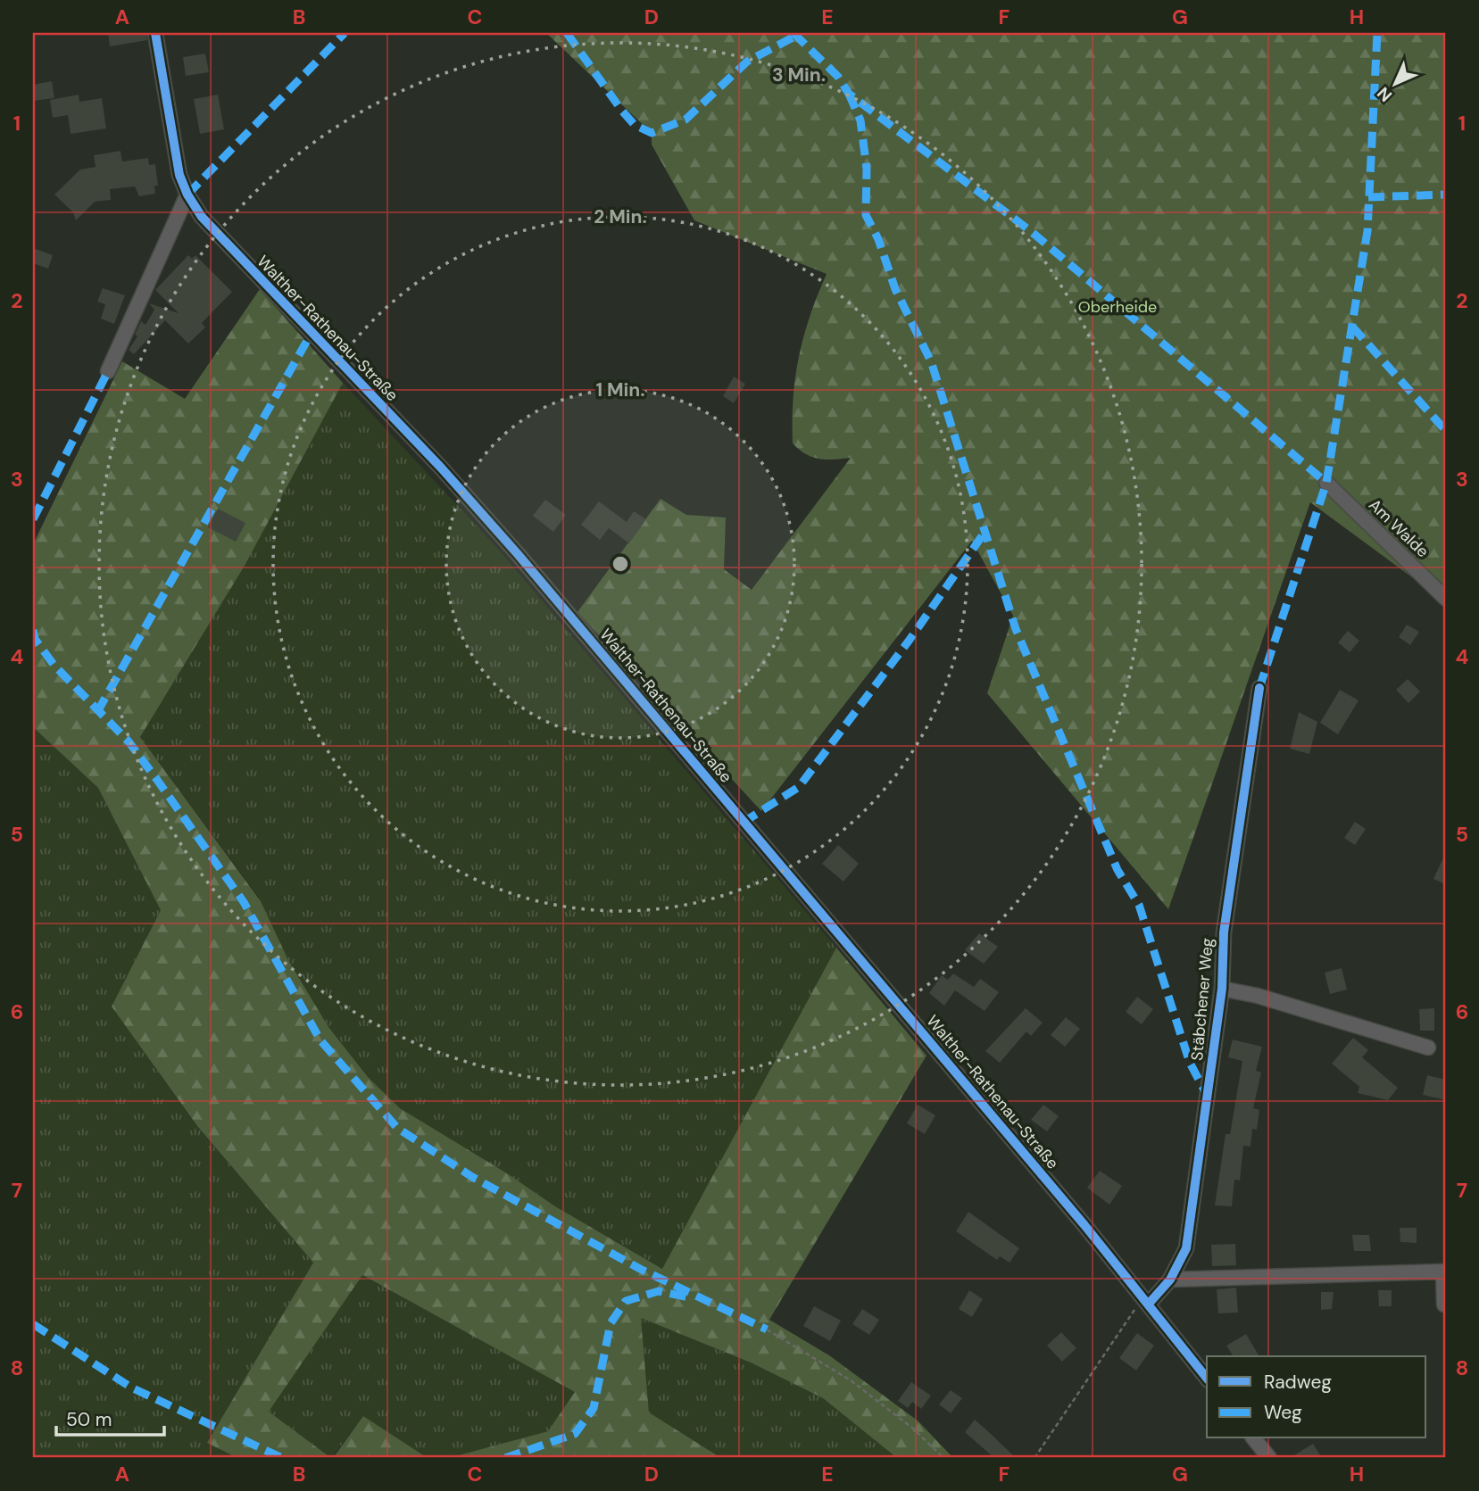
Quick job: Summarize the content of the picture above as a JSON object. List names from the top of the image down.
{
  "streets": {
    "street": ["Walther-Rathenau-Straße", "Am Walde", "Stäbchener Weg"]
  },
  "crossings": [
    ["Walther-Rathenau-Straße", "Stäbchener Weg"]
  ],
  "parks": ["Oberheide"],
  "legend": ["Radweg", "Weg"],
  "scale_bar": "50 m",
  "north": "bottom left",
  "grid": {
    "columns": [
      "A",
      "B",
      "C",
      "D",
      "E",
      "F",
      "G",
      "H"
    ],
    "rows": [
      "1",
      "2",
      "3",
      "4",
      "5",
      "6",
      "7",
      "8"
    ]
  },
  "rings": ["3 Min.", "2 Min.", "1 Min."]
}
